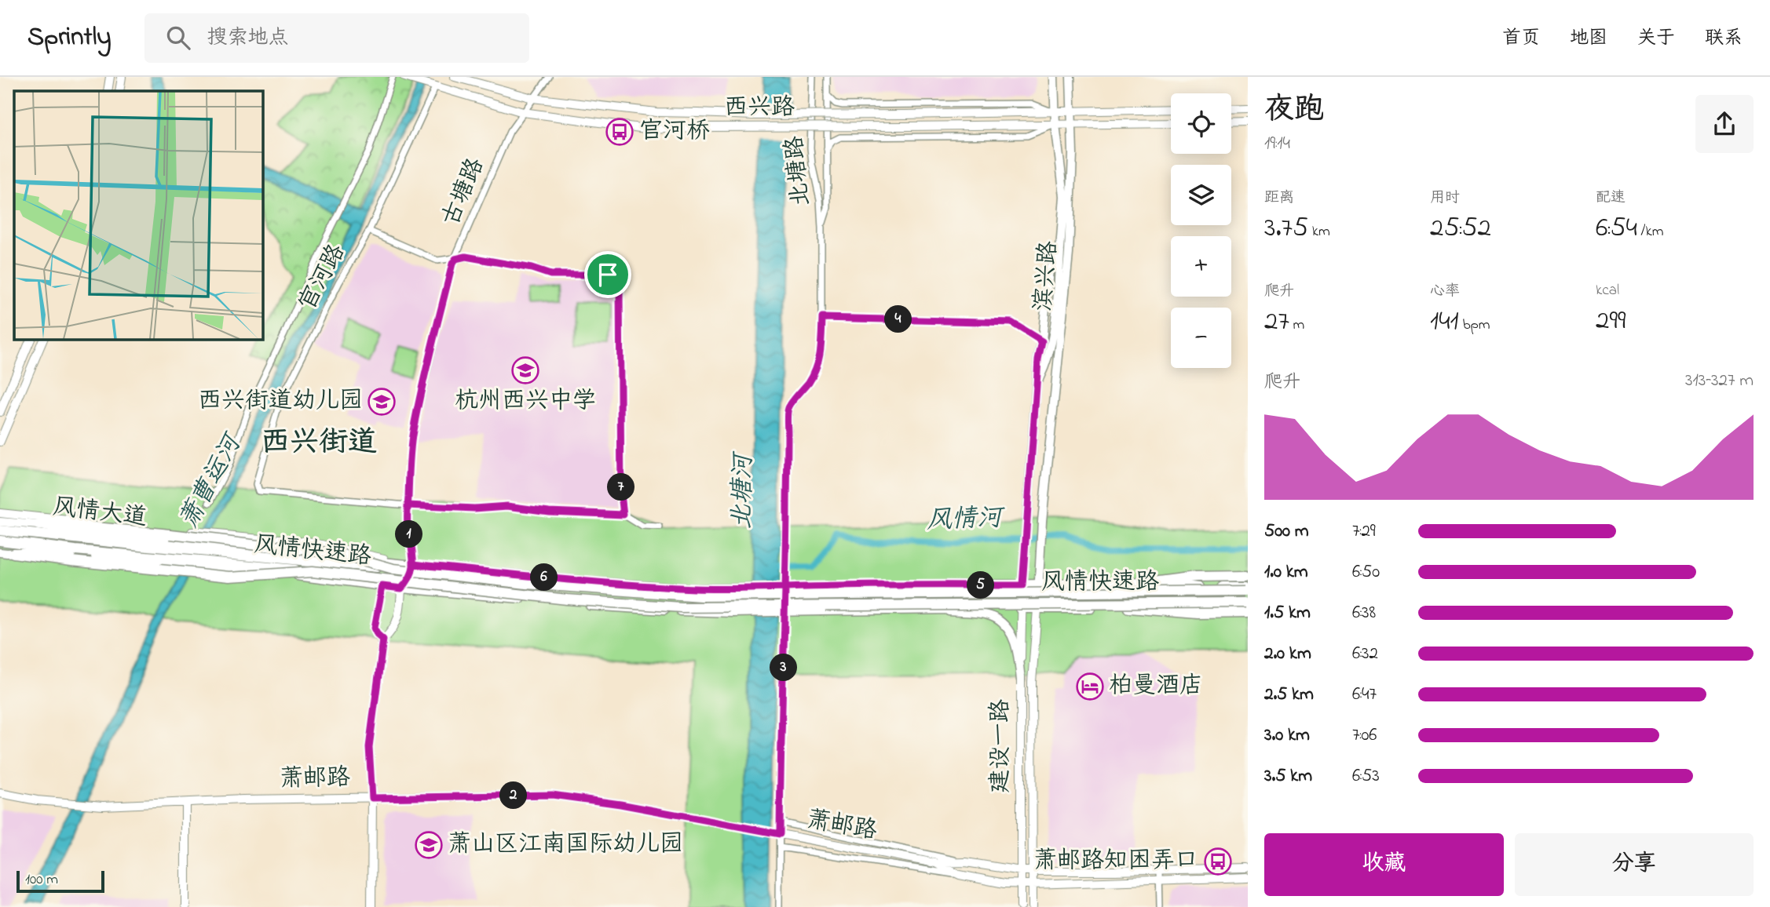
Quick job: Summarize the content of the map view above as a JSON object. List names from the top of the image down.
{
  "streets": {
    "highway": ["风情快速路"],
    "main road": [
      "西兴路",
      "滨兴路",
      "风情大道",
      "建设一路",
      "萧邮路"
    ],
    "street": ["北塘路", "古塘路", "官河路"]
  },
  "crossings": [
    ["西兴路", "北塘路"],
    ["西兴路", "古塘路"],
    ["西兴路", "滨兴路"],
    ["西兴路", "官河路"],
    ["古塘路", "官河路"],
    ["古塘路", "风情大道"],
    ["滨兴路", "风情大道"],
    ["滨兴路", "建设一路"],
    ["风情大道", "风情快速路"],
    ["风情大道", "建设一路"],
    ["建设一路", "萧邮路"]
  ],
  "districts": ["西兴街道"],
  "water": ["萧曹运河", "北塘河", "风情河"],
  "places": {
    "bus stop": ["官河桥", "萧邮路知困弄口"],
    "school or university": ["杭州西兴中学", "西兴街道幼儿园", "萧山区江南国际幼儿园"],
    "hotel": ["柏曼酒店"]
  },
  "scale_bar": "100 m",
  "page": {
    "header": "Sprintly",
    "search": "搜索地点",
    "nav": [
      "首页",
      "地图",
      "关于",
      "联系"
    ],
    "heading": ["夜跑", "19:14"],
    "map_buttons": ["+", "−"],
    "stats": [
      ["距离", "3.75 km"],
      ["用时", "25:52"],
      ["配速", "6:54 /km"],
      ["爬升", "27 m"],
      ["心率", "141 bpm"],
      ["kcal", "299"]
    ],
    "pins": [
      "4",
      "7",
      "1",
      "6",
      "5",
      "3",
      "2"
    ],
    "chart": ["爬升", "313–327 m"],
    "list": [
      {
        "name": "500 m",
        "note": "7:29"
      },
      {
        "name": "1.0 km",
        "note": "6:50"
      },
      {
        "name": "1.5 km",
        "note": "6:38"
      },
      {
        "name": "2.0 km",
        "note": "6:32"
      },
      {
        "name": "2.5 km",
        "note": "6:47"
      },
      {
        "name": "3.0 km",
        "note": "7:06"
      },
      {
        "name": "3.5 km",
        "note": "6:53"
      }
    ],
    "buttons": ["收藏", "分享"],
    "scale": "100 m"
  }
}
